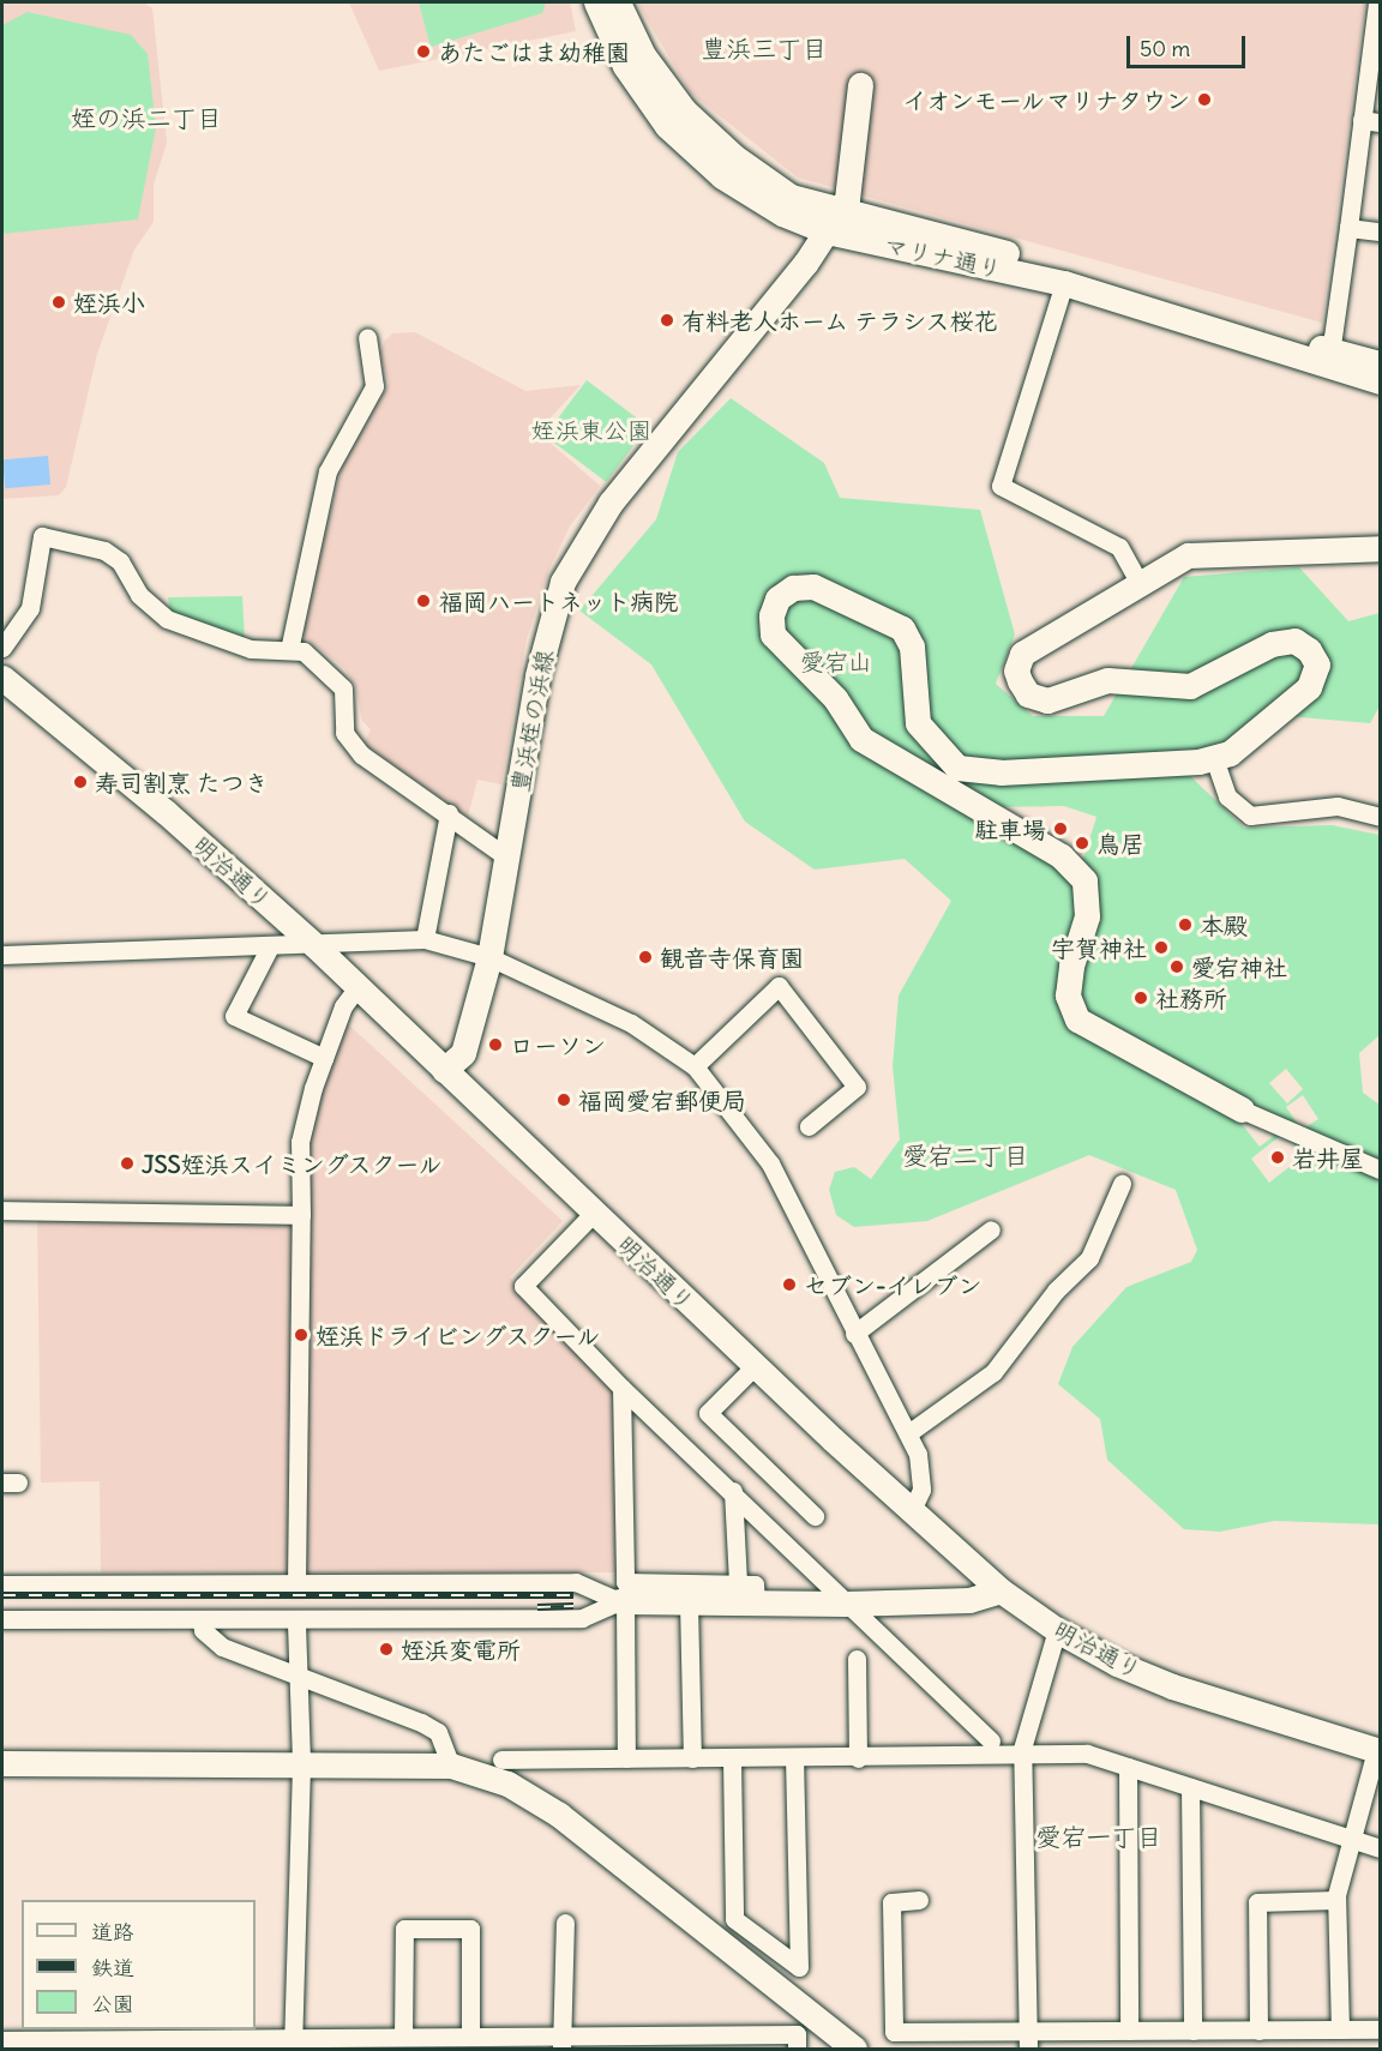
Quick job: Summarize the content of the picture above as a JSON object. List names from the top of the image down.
{
  "streets": {
    "street": ["マリナ通り", "豊浜姪の浜線", "明治通り"]
  },
  "crossings": [
    ["マリナ通り", "豊浜姪の浜線"],
    ["豊浜姪の浜線", "明治通り"]
  ],
  "districts": [
    "豊浜三丁目",
    "姪の浜二丁目",
    "愛宕二丁目",
    "愛宕一丁目"
  ],
  "parks": ["姪浜東公園", "愛宕山"],
  "places": [
    "あたごはま幼稚園",
    "イオンモールマリナタウン",
    "姪浜小",
    "有料老人ホーム テラシス桜花",
    "福岡ハートネット病院",
    "寿司割烹 たつき",
    "駐車場",
    "鳥居",
    "本殿",
    "宇賀神社",
    "観音寺保育園",
    "愛宕神社",
    "社務所",
    "ローソン",
    "福岡愛宕郵便局",
    "岩井屋",
    "JSS姪浜スイミングスクール",
    "セブン-イレブン",
    "姪浜ドライビングスクール",
    "姪浜変電所"
  ],
  "legend": ["道路", "鉄道", "公園"],
  "scale_bar": "50 m"
}
